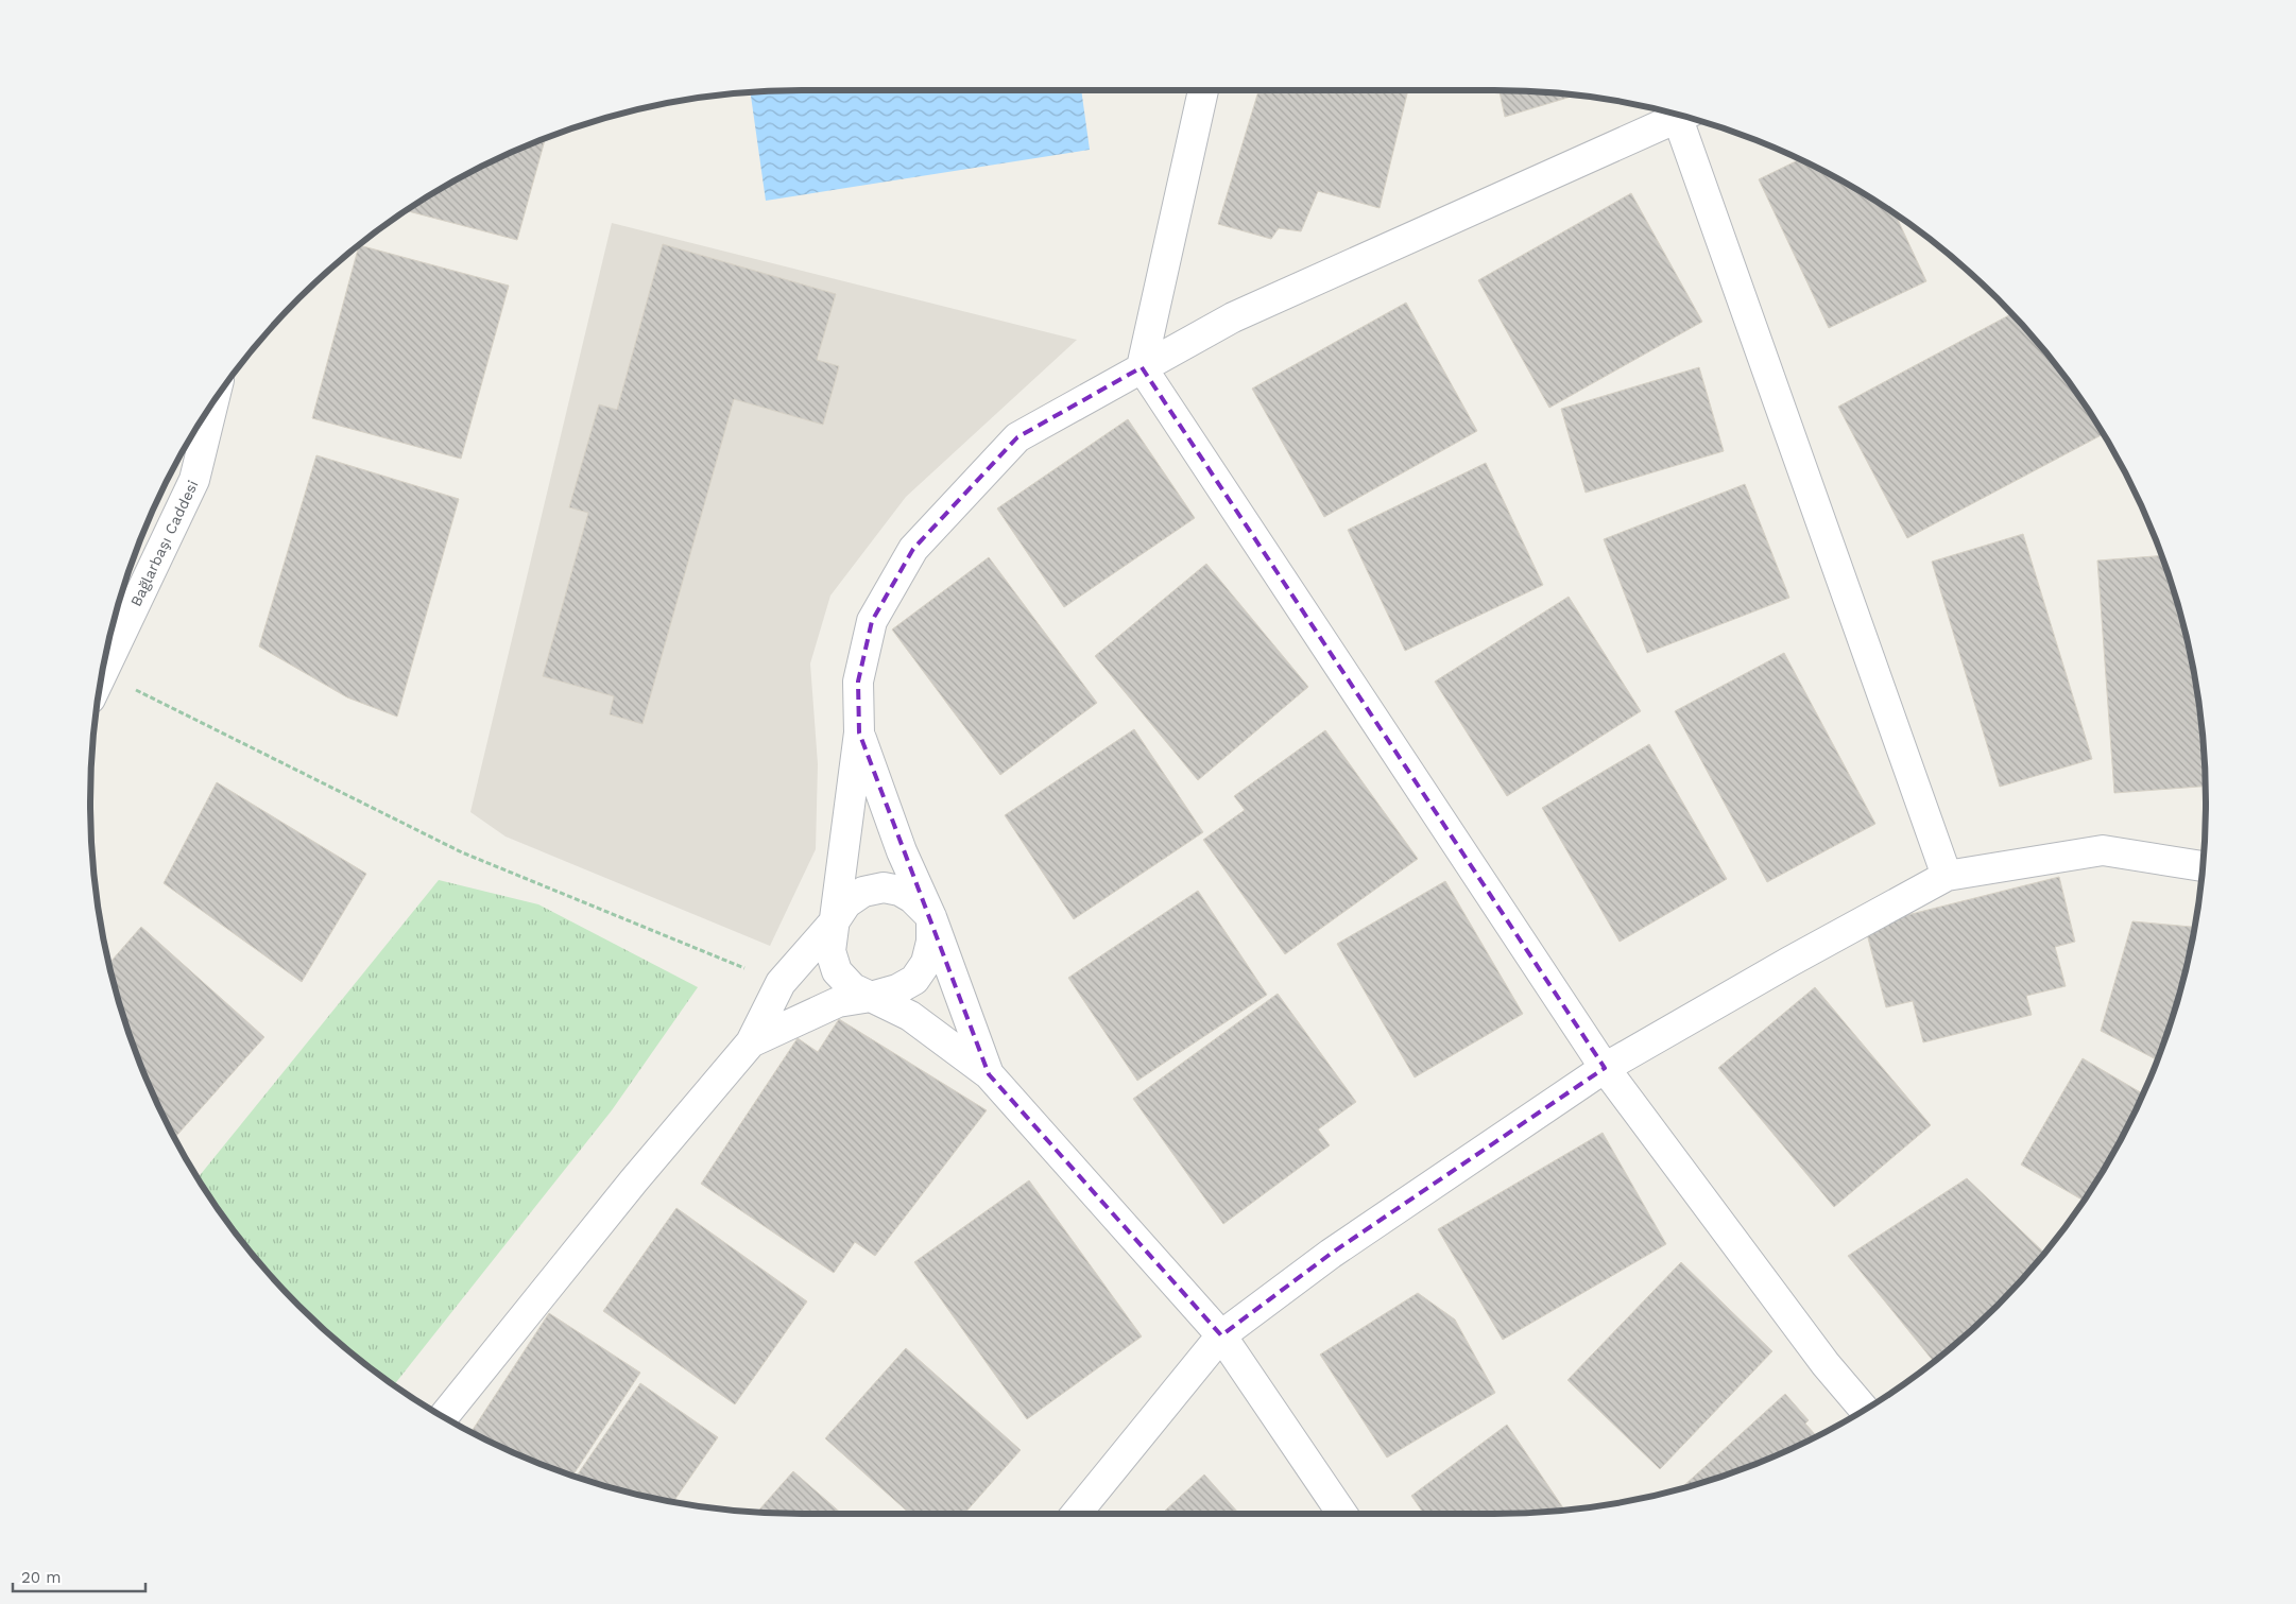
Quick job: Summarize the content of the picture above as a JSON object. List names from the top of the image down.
{
  "streets": {
    "street": ["Bağlarbaşı Caddesi"]
  },
  "scale_bar": "20 m"
}
